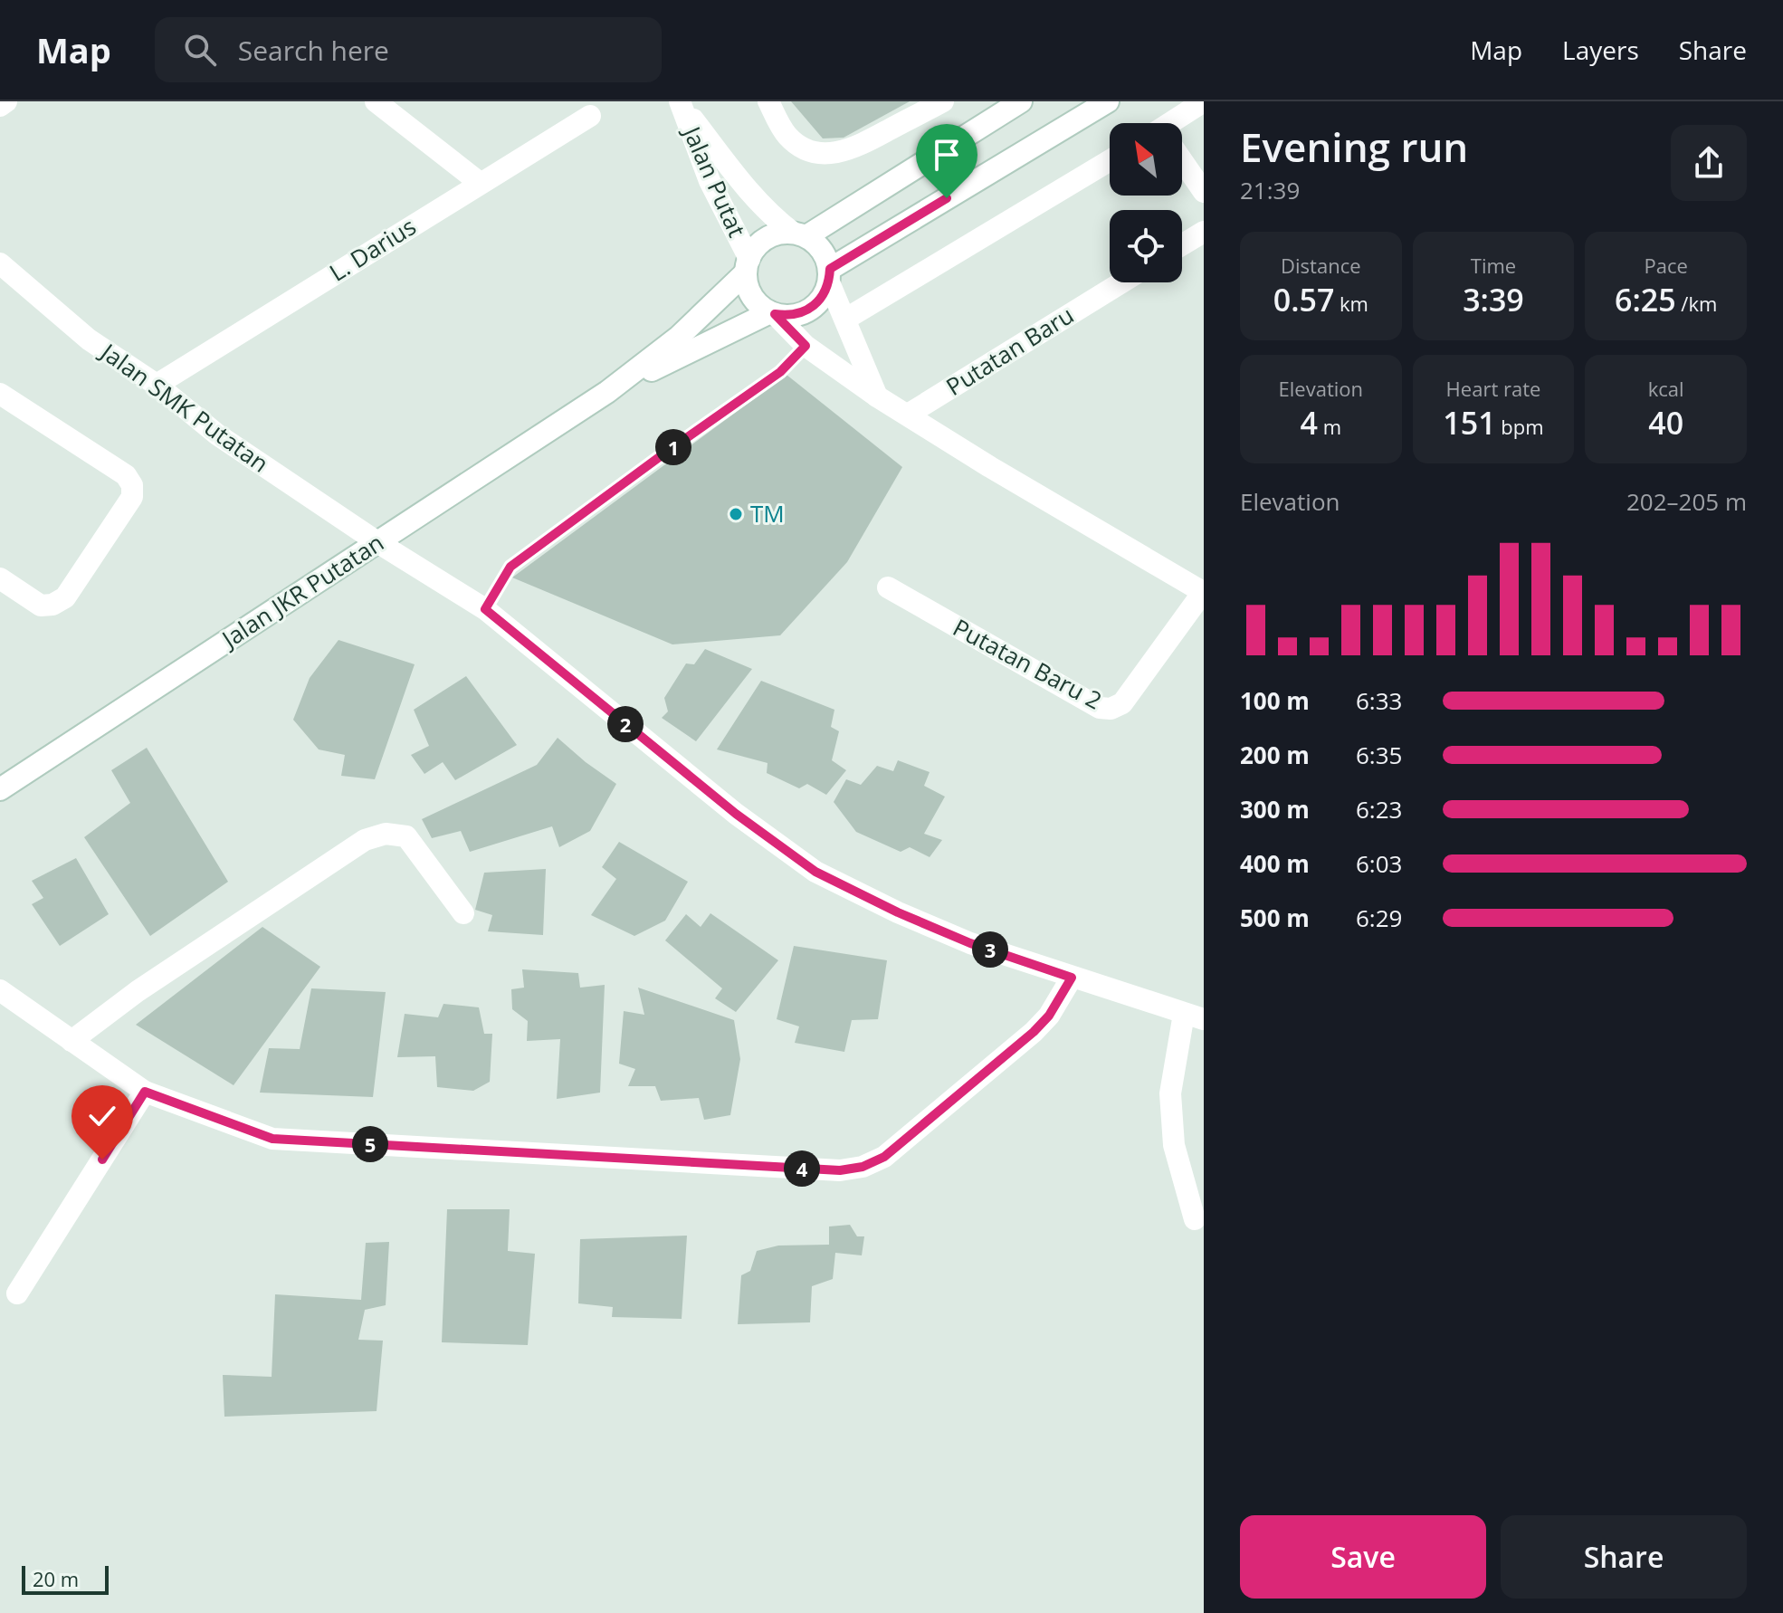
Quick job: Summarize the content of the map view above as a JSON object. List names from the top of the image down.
{
  "streets": {
    "street": [
      "Jalan Putat",
      "L. Darius",
      "Putatan Baru",
      "Jalan SMK Putatan",
      "Jalan JKR Putatan",
      "Putatan Baru 2"
    ]
  },
  "crossings": [
    ["Jalan Putat", "Jalan JKR Putatan"],
    ["L. Darius", "Jalan SMK Putatan"],
    ["Jalan SMK Putatan", "Jalan JKR Putatan"]
  ],
  "places": ["TM"],
  "scale_bar": "20 m",
  "north": "top left",
  "page": {
    "header": "Map",
    "search": "Search here",
    "nav": ["Map", "Layers", "Share"],
    "heading": ["Evening run", "21:39"],
    "stats": [
      ["Distance", "0.57 km"],
      ["Time", "3:39"],
      ["Pace", "6:25 /km"],
      ["Elevation", "4 m"],
      ["Heart rate", "151 bpm"],
      ["kcal", "40"]
    ],
    "pins": [
      "1",
      "2",
      "3",
      "5",
      "4"
    ],
    "chart": ["Elevation", "202–205 m"],
    "list": [
      {
        "name": "100 m",
        "note": "6:33"
      },
      {
        "name": "200 m",
        "note": "6:35"
      },
      {
        "name": "300 m",
        "note": "6:23"
      },
      {
        "name": "400 m",
        "note": "6:03"
      },
      {
        "name": "500 m",
        "note": "6:29"
      }
    ],
    "buttons": ["Save", "Share"],
    "scale": "20 m"
  }
}
